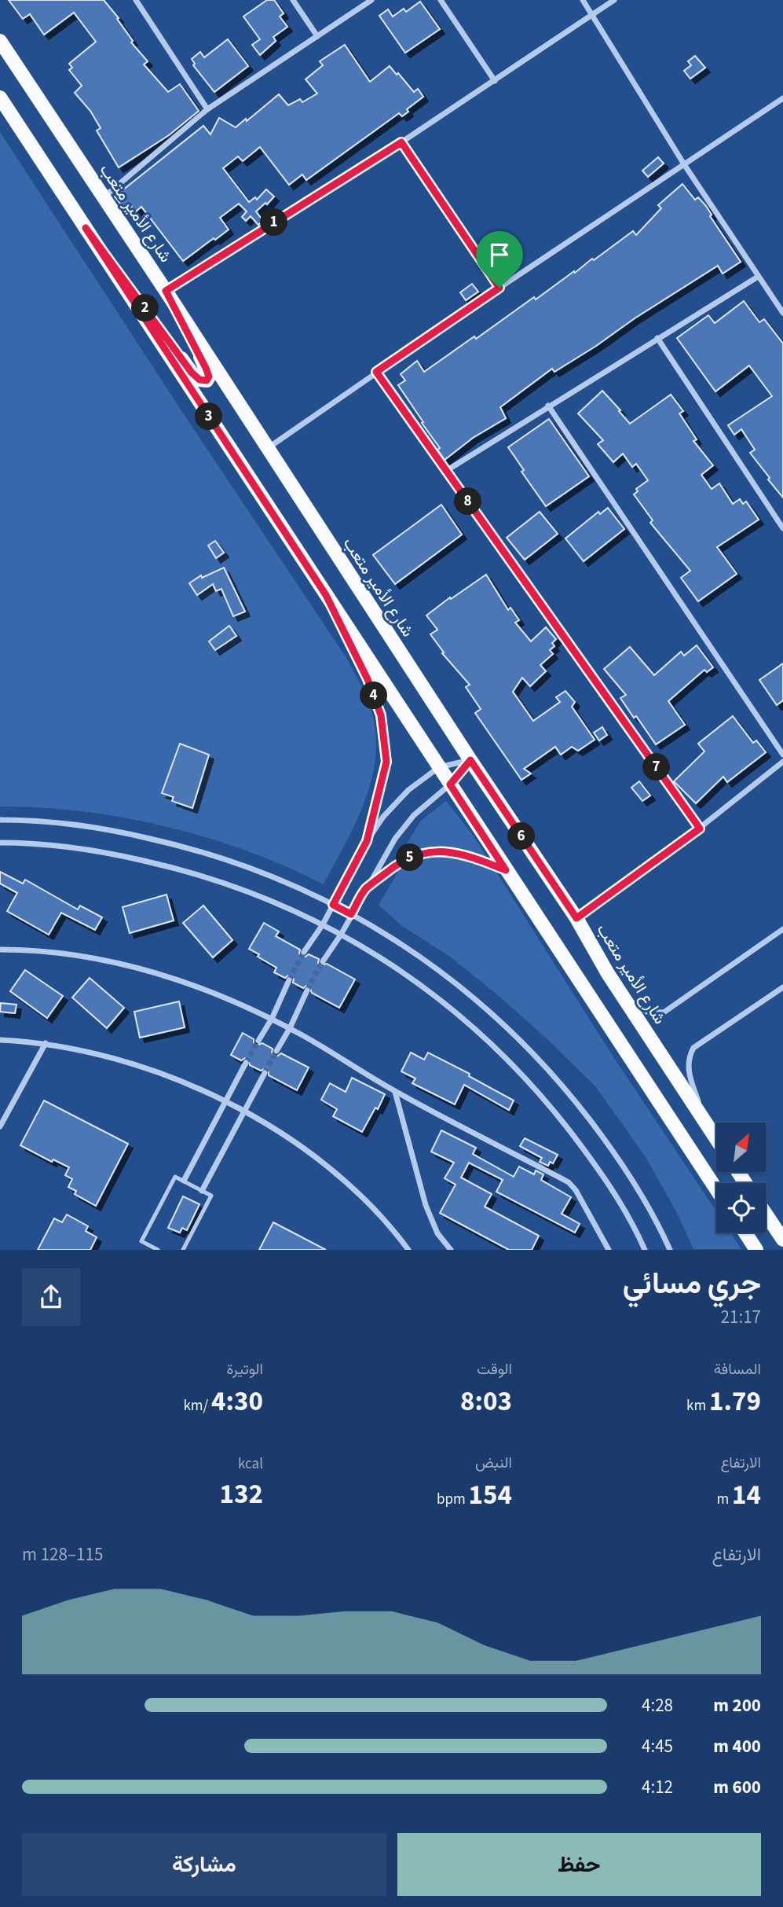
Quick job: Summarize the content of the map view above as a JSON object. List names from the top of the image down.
{
  "streets": {
    "main road": ["شارع الأمير متعب"]
  },
  "north": "top right",
  "page": {
    "pins": [
      "1",
      "2",
      "3",
      "8",
      "4",
      "7",
      "6",
      "5"
    ],
    "heading": ["جري مسائي", "21:17"],
    "stats": [
      ["المسافة", "1.79 km"],
      ["الوقت", "8:03"],
      ["الوتيرة", "4:30 /km"],
      ["الارتفاع", "14 m"],
      ["النبض", "154 bpm"],
      ["kcal", "132"]
    ],
    "chart": ["الارتفاع", "115–128 m"],
    "list": [
      {
        "name": "200 m",
        "note": "4:28"
      },
      {
        "name": "400 m",
        "note": "4:45"
      },
      {
        "name": "600 m",
        "note": "4:12"
      }
    ],
    "buttons": ["حفظ", "مشاركة"]
  }
}
